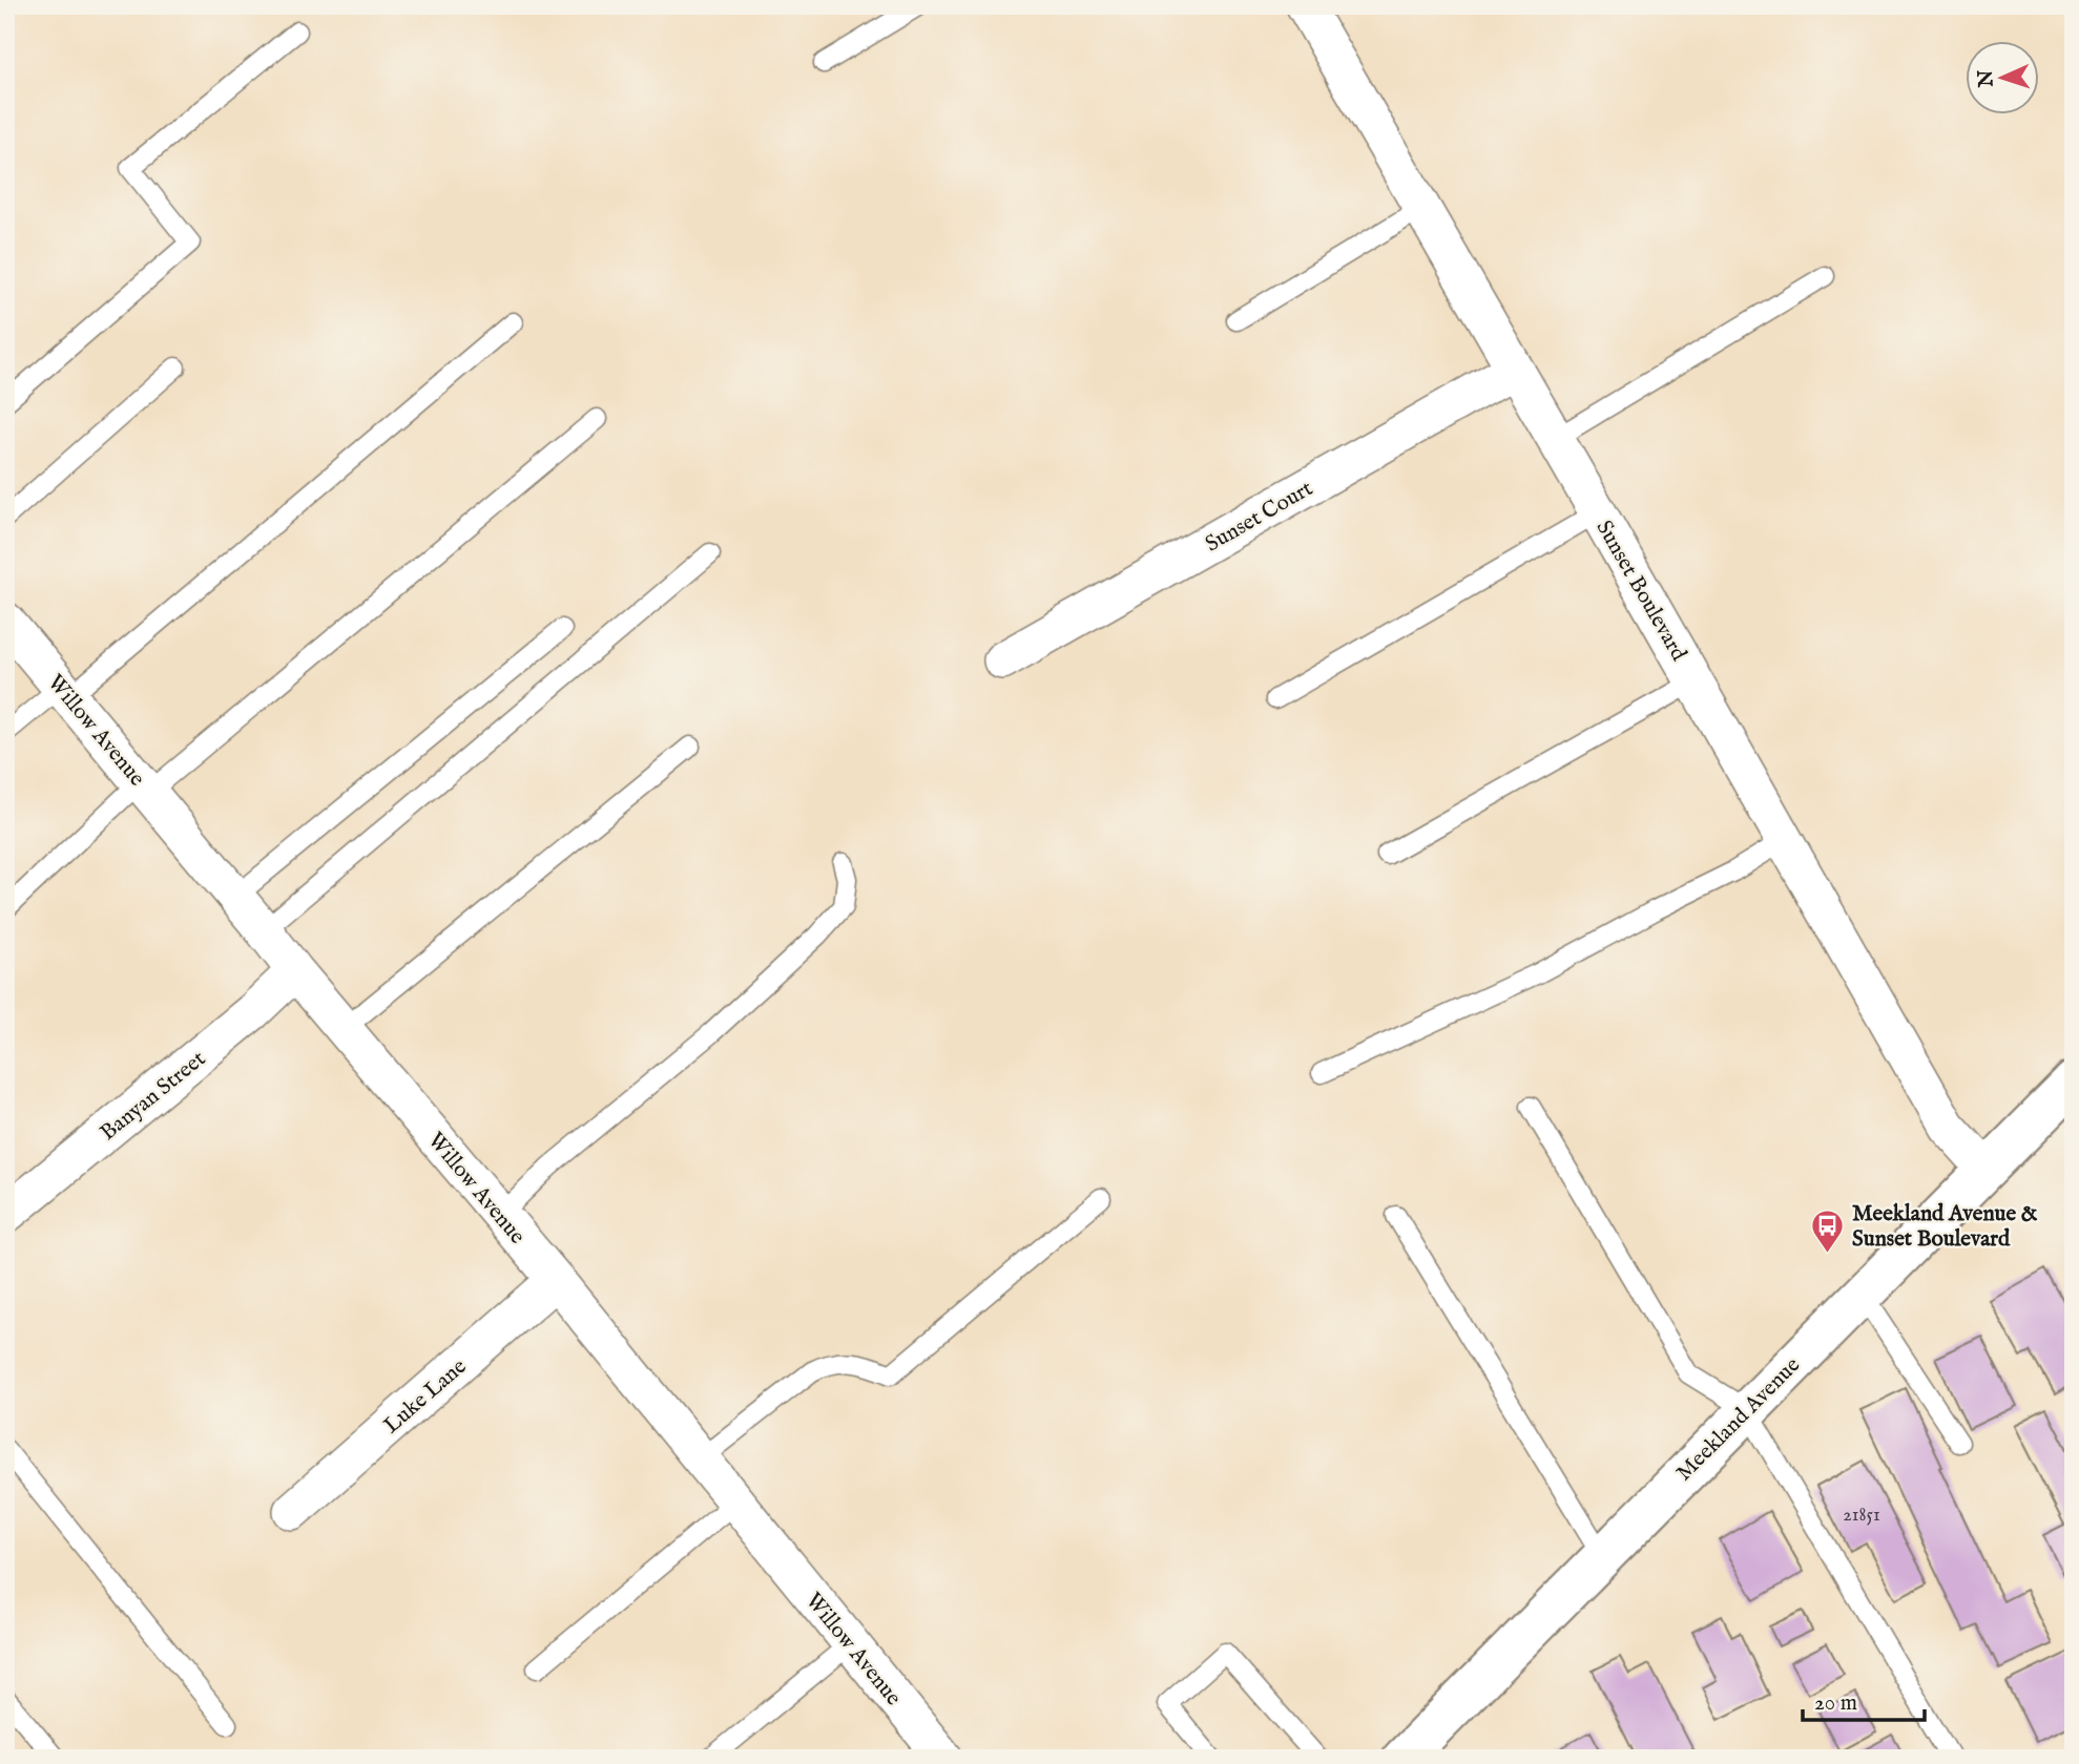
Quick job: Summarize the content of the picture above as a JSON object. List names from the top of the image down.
{
  "streets": {
    "street": [
      "Sunset Court",
      "Sunset Boulevard",
      "Willow Avenue",
      "Banyan Street",
      "Luke Lane",
      "Meekland Avenue"
    ]
  },
  "crossings": [
    ["Sunset Court", "Sunset Boulevard"],
    ["Sunset Boulevard", "Meekland Avenue"],
    ["Willow Avenue", "Banyan Street"],
    ["Willow Avenue", "Luke Lane"]
  ],
  "places": {
    "bus stop": ["Meekland Avenue & Sunset Boulevard"]
  },
  "house_numbers": ["21851"],
  "scale_bar": "20 m",
  "north": "left"
}
